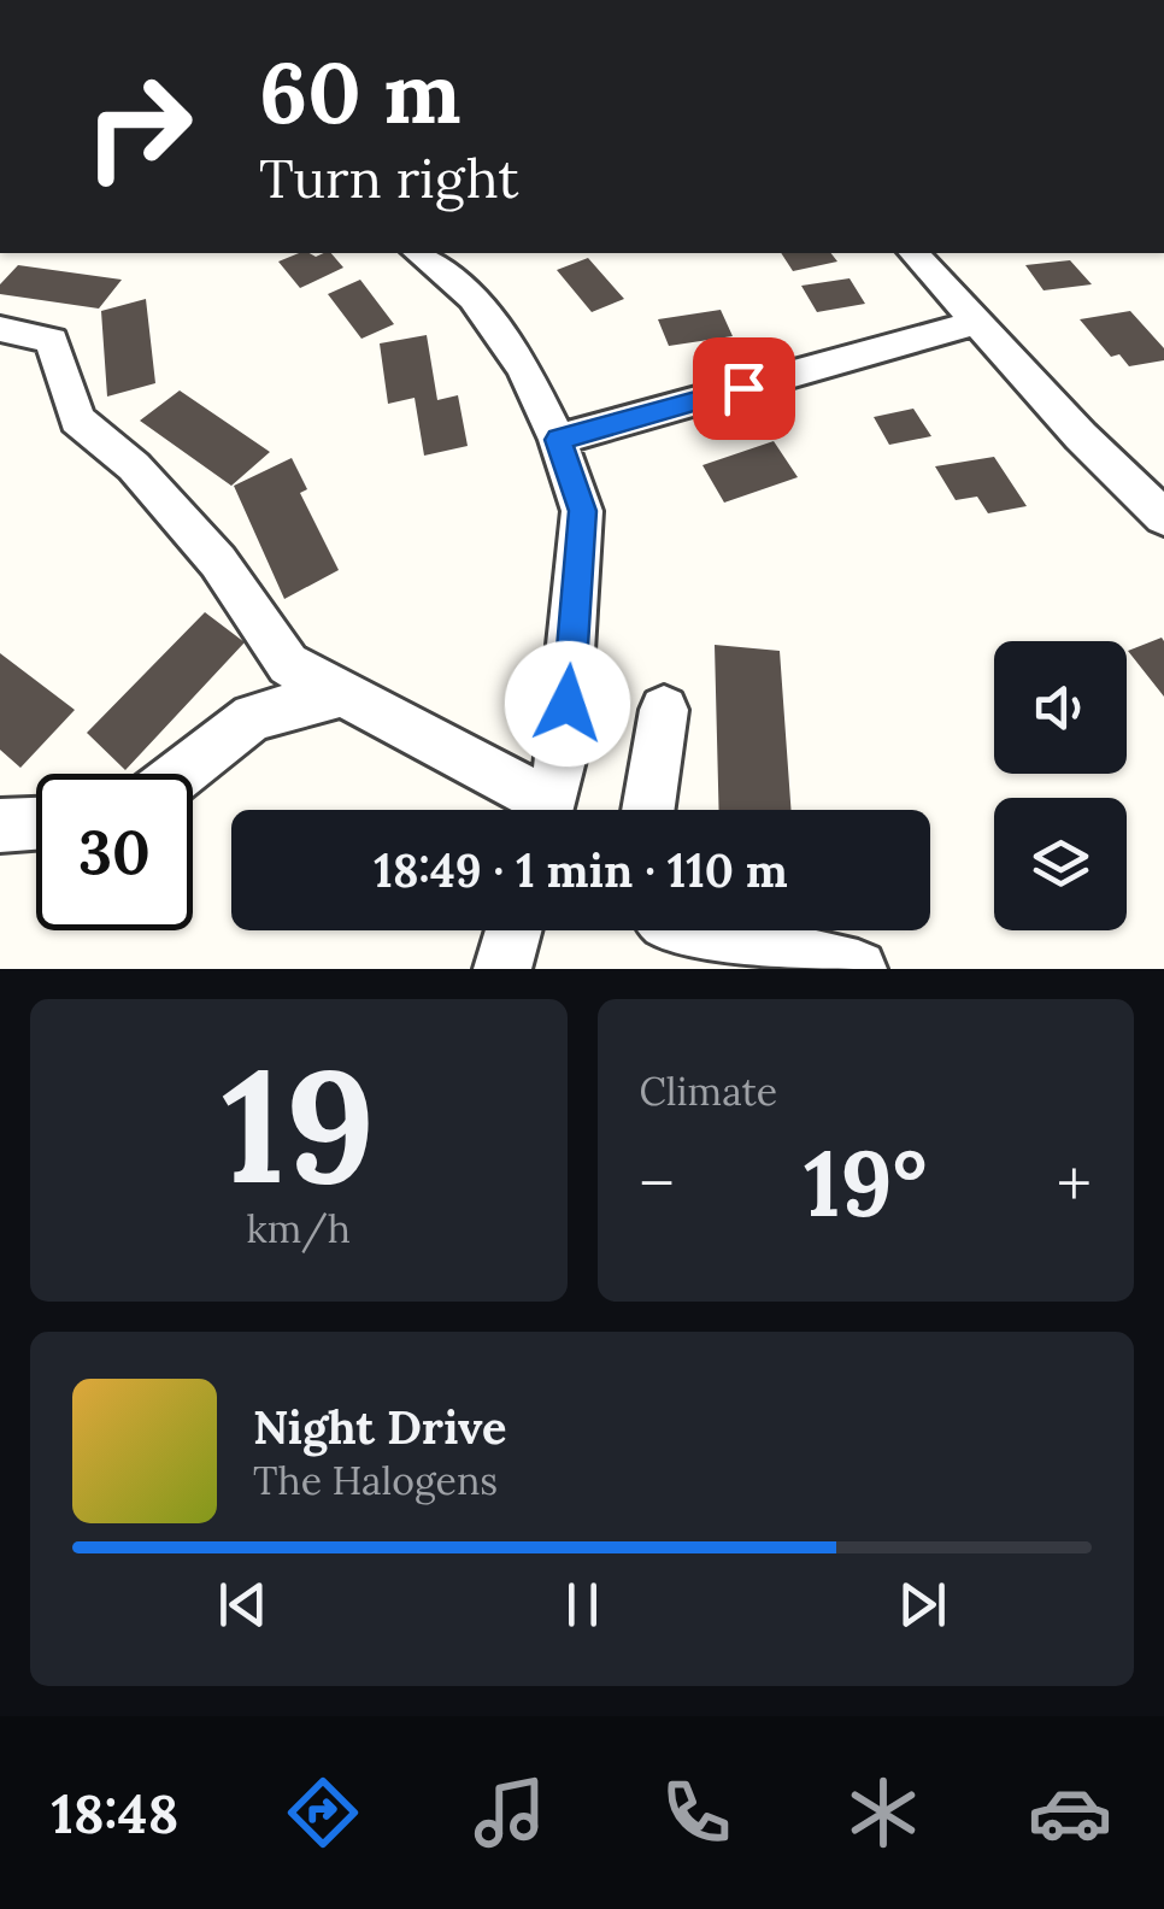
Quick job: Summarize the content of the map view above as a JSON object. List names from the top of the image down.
{
  "page": {
    "turn": ["60 m", "Turn right"],
    "limit": "30",
    "trip": "18:49 · 1 min · 110 m",
    "tile": [
      ["19", "km/h"],
      "Climate"
    ],
    "heat": ["−", "19°", "+"],
    "song": ["Night Drive", "The Halogens"],
    "tabs": "18:48"
  }
}
